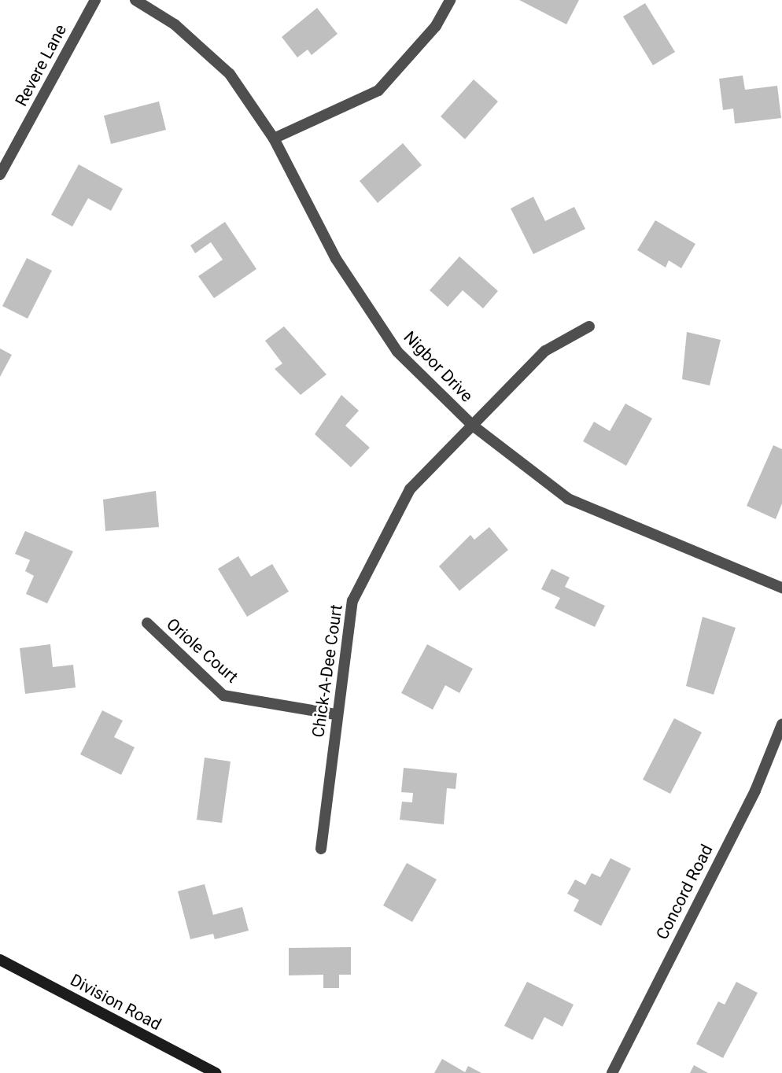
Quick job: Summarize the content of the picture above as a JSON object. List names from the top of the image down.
{
  "streets": {
    "street": [
      "Revere Lane",
      "Nigbor Drive",
      "Oriole Court",
      "Chick-A-Dee Court",
      "Concord Road",
      "Division Road"
    ]
  },
  "crossings": [
    ["Nigbor Drive", "Chick-A-Dee Court"],
    ["Oriole Court", "Chick-A-Dee Court"]
  ]
}
